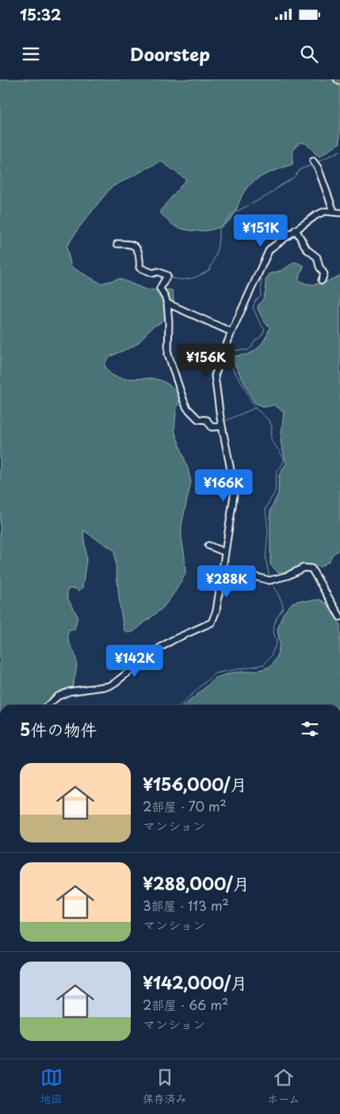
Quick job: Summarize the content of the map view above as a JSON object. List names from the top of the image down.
{
  "page": {
    "status": "15:32",
    "header": "Doorstep",
    "price": [
      "¥151K",
      "¥156K",
      "¥166K",
      "¥288K",
      "¥142K"
    ],
    "heading": "5件の物件",
    "list": [
      {
        "name": "¥156,000/月",
        "note": "2部屋 · 70 m² · マンション"
      },
      {
        "name": "¥288,000/月",
        "note": "3部屋 · 113 m² · マンション"
      },
      {
        "name": "¥142,000/月",
        "note": "2部屋 · 66 m² · マンション"
      }
    ],
    "tabs": ["地図", "保存済み", "ホーム"]
  }
}
